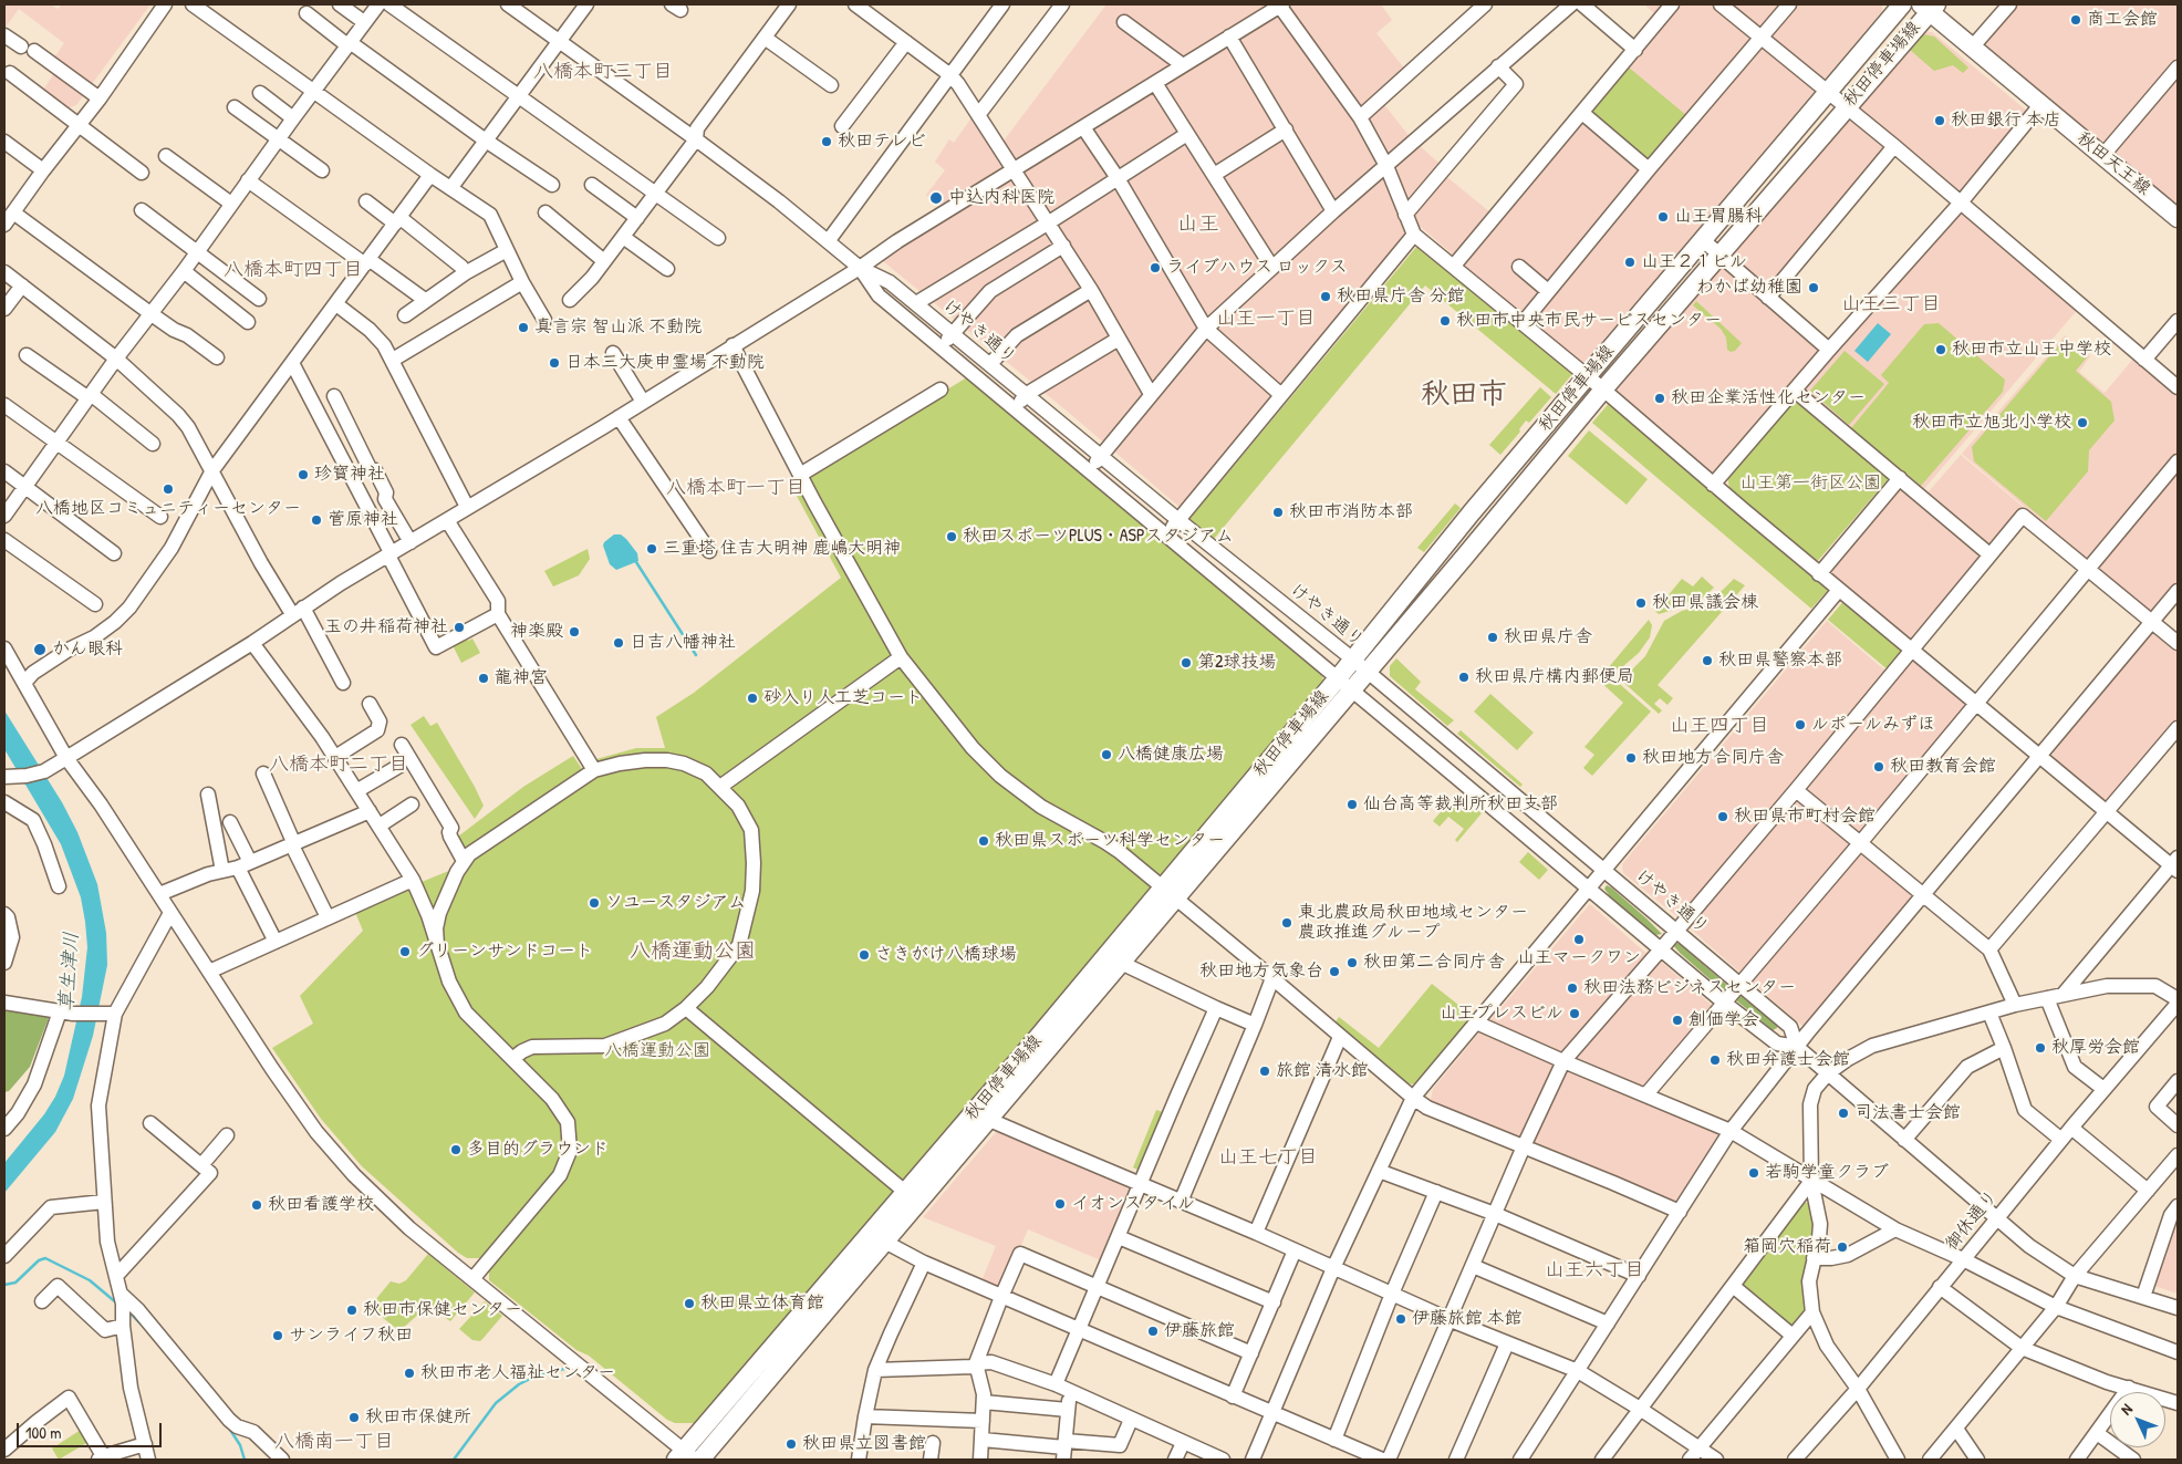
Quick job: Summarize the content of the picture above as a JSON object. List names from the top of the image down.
{
  "streets": {
    "main road": ["秋田停車場線", "秋田天王線"],
    "street": ["けやき通り", "御休通り"]
  },
  "crossings": [
    ["秋田停車場線", "秋田天王線"],
    ["秋田停車場線", "けやき通り"]
  ],
  "districts": [
    "八橋本町三丁目",
    "山王",
    "八橋本町四丁目",
    "山王三丁目",
    "山王一丁目",
    "秋田市",
    "八橋本町一丁目",
    "山王四丁目",
    "八橋本町二丁目",
    "八橋運動公園",
    "山王七丁目",
    "山王六丁目",
    "八橋南一丁目"
  ],
  "water": ["草生津川"],
  "parks": ["山王第一街区公園", "八橋運動公園"],
  "places": [
    "商工会館",
    "秋田銀行 本店",
    "秋田テレビ",
    "中込内科医院",
    "山王胃腸科",
    "山王２１ビル",
    "ライブハウス ロックス",
    "わかば幼稚園",
    "秋田県庁舎 分館",
    "秋田市中央市民サービスセンター",
    "真言宗 智山派 不動院",
    "秋田市立山王中学校",
    "日本三大庚申霊場 不動院",
    "秋田企業活性化センター",
    "秋田市立旭北小学校",
    "珍寳神社",
    "八橋地区コミュニティーセンター",
    "秋田市消防本部",
    "菅原神社",
    "秋田スポーツPLUS・ASPスタジアム",
    "三重塔 住吉大明神 鹿嶋大明神",
    "秋田県議会棟",
    "玉の井稲荷神社",
    "神楽殿",
    "秋田県庁舎",
    "日吉八幡神社",
    "かん眼科",
    "秋田県警察本部",
    "第2球技場",
    "秋田県庁構内郵便局",
    "龍神宮",
    "砂入り人工芝コート",
    "ルポールみずほ",
    "八橋健康広場",
    "秋田地方合同庁舎",
    "秋田教育会館",
    "仙台高等裁判所秋田支部",
    "秋田県市町村会館",
    "秋田県スポーツ科学センター",
    "ソユースタジアム",
    "東北農政局秋田地域センター 農政推進グループ",
    "山王マークワン",
    "グリーンサンドコート",
    "さきがけ八橋球場",
    "秋田第二合同庁舎",
    "秋田地方気象台",
    "秋田法務ビジネスセンター",
    "山王プレスビル",
    "創価学会",
    "秋厚労会館",
    "秋田弁護士会館",
    "旅館 清水館",
    "司法書士会館",
    "多目的グラウンド",
    "若駒学童クラブ",
    "イオンスタイル",
    "秋田看護学校",
    "箱岡穴稲荷",
    "秋田県立体育館",
    "秋田市保健センター",
    "伊藤旅館 本館",
    "伊藤旅館",
    "サンライフ秋田",
    "秋田市老人福祉センター",
    "秋田市保健所",
    "秋田県立図書館"
  ],
  "scale_bar": "100 m",
  "north": "top left"
}
